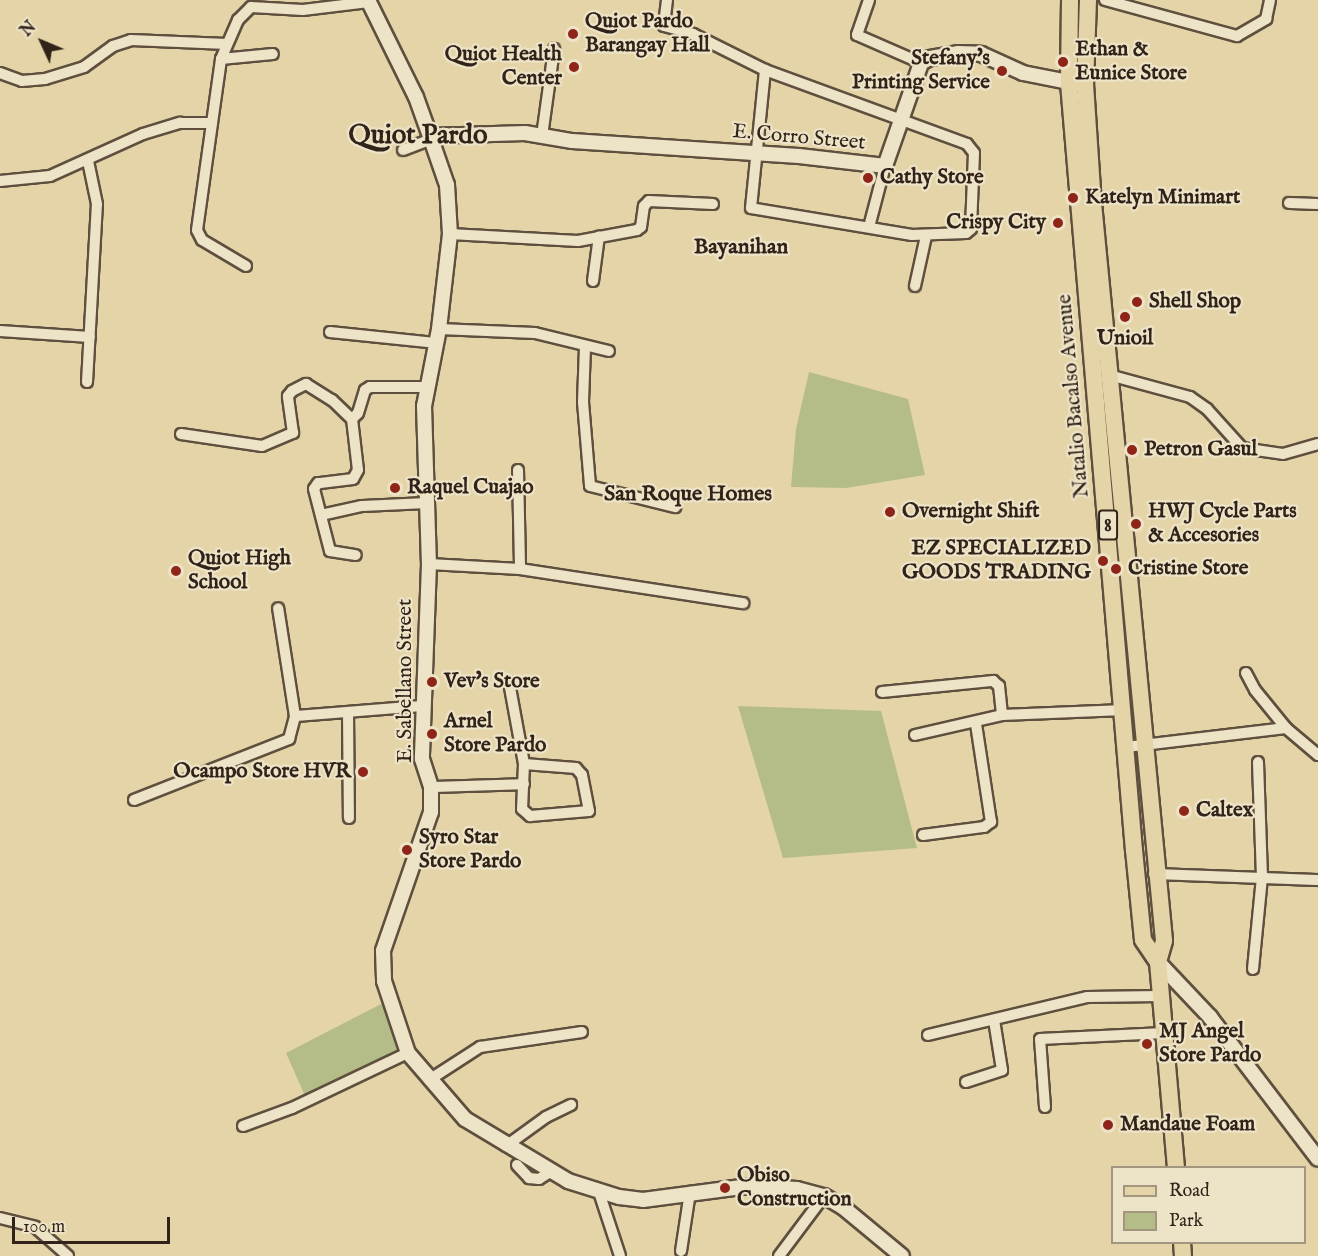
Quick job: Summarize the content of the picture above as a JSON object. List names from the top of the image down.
{
  "streets": {
    "main road": ["Natalio Bacalso Avenue", "8"],
    "street": ["E. Corro Street", "E. Sabellano Street"]
  },
  "crossings": [
    ["E. Corro Street", "E. Sabellano Street"]
  ],
  "districts": ["Quiot Pardo", "Bayanihan", "San Roque Homes"],
  "places": [
    "Quiot Pardo Barangay Hall",
    "Ethan & Eunice Store",
    "Quiot Health Center",
    "Stefany's Printing Service",
    "Cathy Store",
    "Katelyn Minimart",
    "Crispy City",
    "Shell Shop",
    "Unioil",
    "Petron Gasul",
    "Raquel Cuajao",
    "Overnight Shift",
    "HWJ Cycle Parts & Accesories",
    "EZ SPECIALIZED GOODS TRADING",
    "Cristine Store",
    "Quiot High School",
    "Vev's Store",
    "Arnel Store Pardo",
    "Ocampo Store HVR",
    "Caltex",
    "Syro Star Store Pardo",
    "MJ Angel Store Pardo",
    "Mandaue Foam",
    "Obiso Construction"
  ],
  "legend": ["Road", "Park"],
  "scale_bar": "100 m",
  "north": "top left"
}
